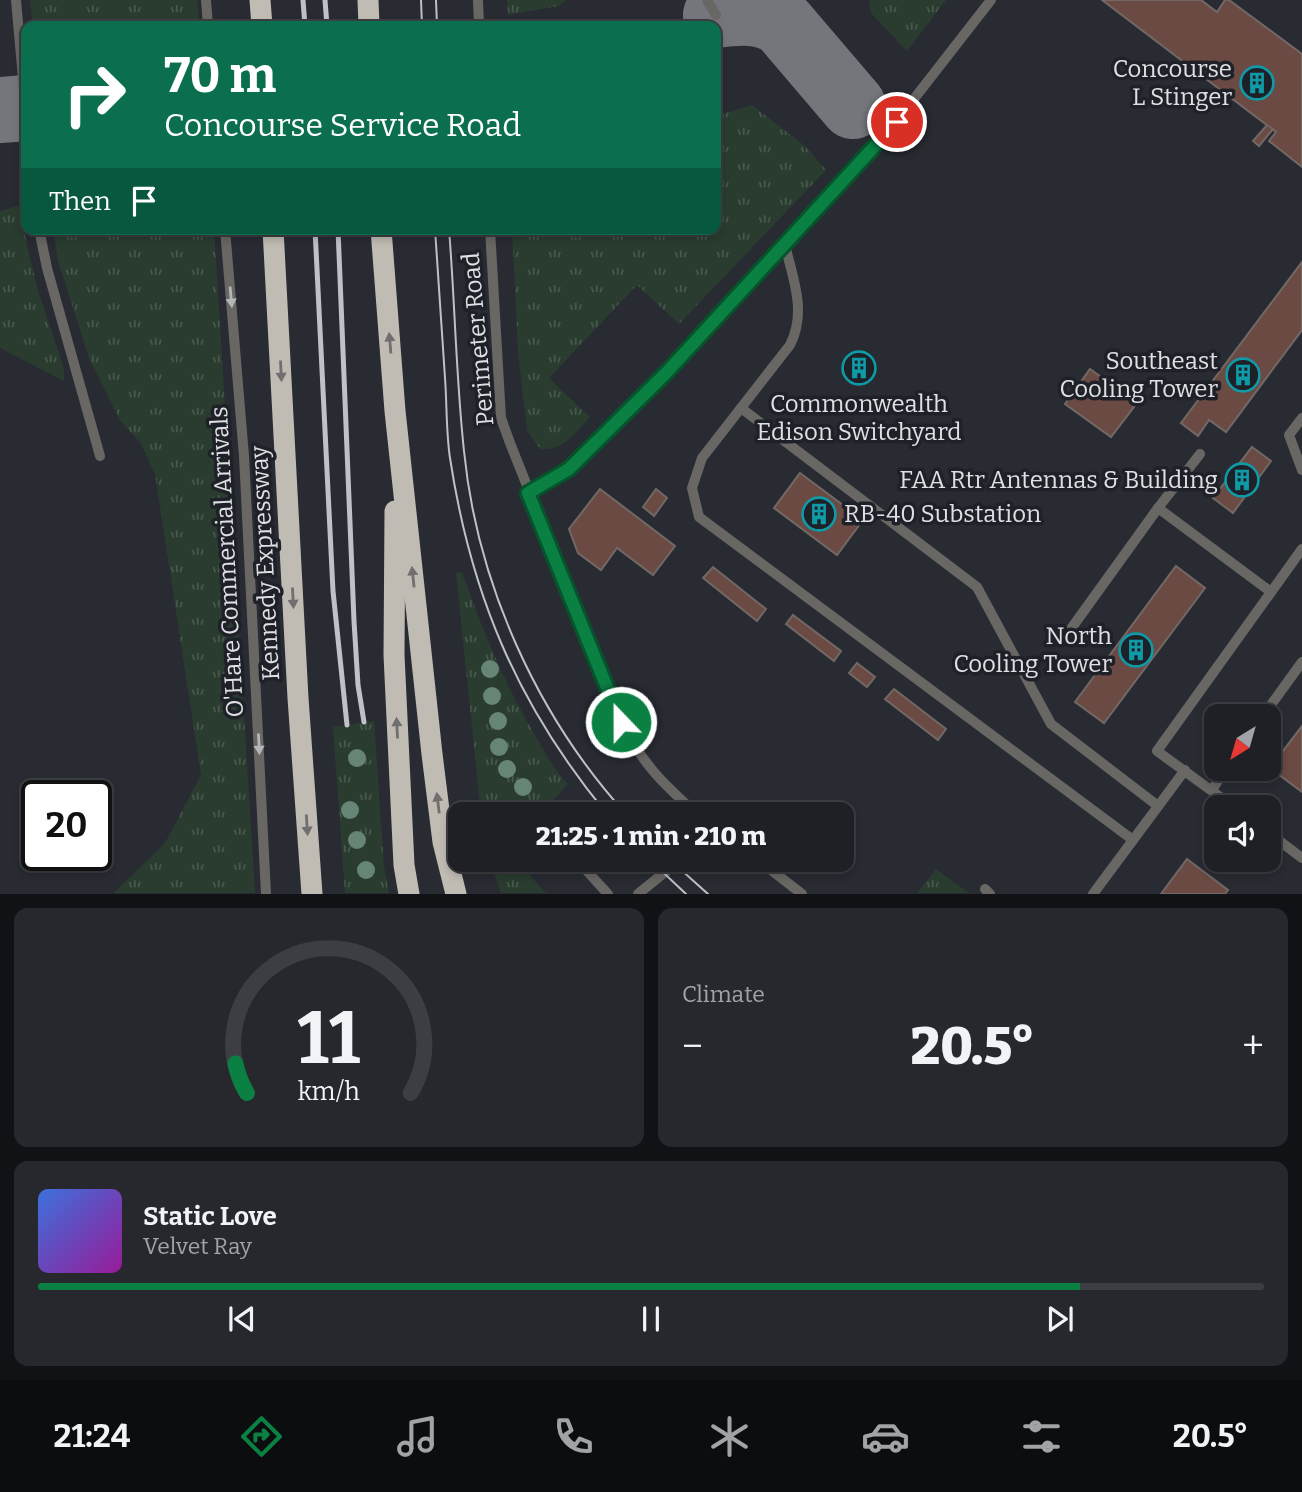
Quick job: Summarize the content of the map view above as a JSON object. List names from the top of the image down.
{
  "streets": {
    "highway": ["Kennedy Expressway"],
    "lane": ["Perimeter Road", "O'Hare Commercial Arrivals"]
  },
  "one_way": ["O'Hare Commercial Arrivals"],
  "places": {
    "building": [
      "Concourse L Stinger",
      "Commonwealth Edison Switchyard",
      "Southeast Cooling Tower",
      "FAA Rtr Antennas & Building",
      "RB-40 Substation",
      "North Cooling Tower"
    ]
  },
  "north": "bottom left",
  "page": {
    "turn": ["70 m", "Concourse Service Road"],
    "then": "Then",
    "limit": "20",
    "trip": "21:25 · 1 min · 210 m",
    "tile": "Climate",
    "heat": ["−", "20.5°", "+"],
    "song": ["Static Love", "Velvet Ray"],
    "tabs": ["21:24", "20.5°"],
    "gauge": ["11", "km/h"]
  }
}
